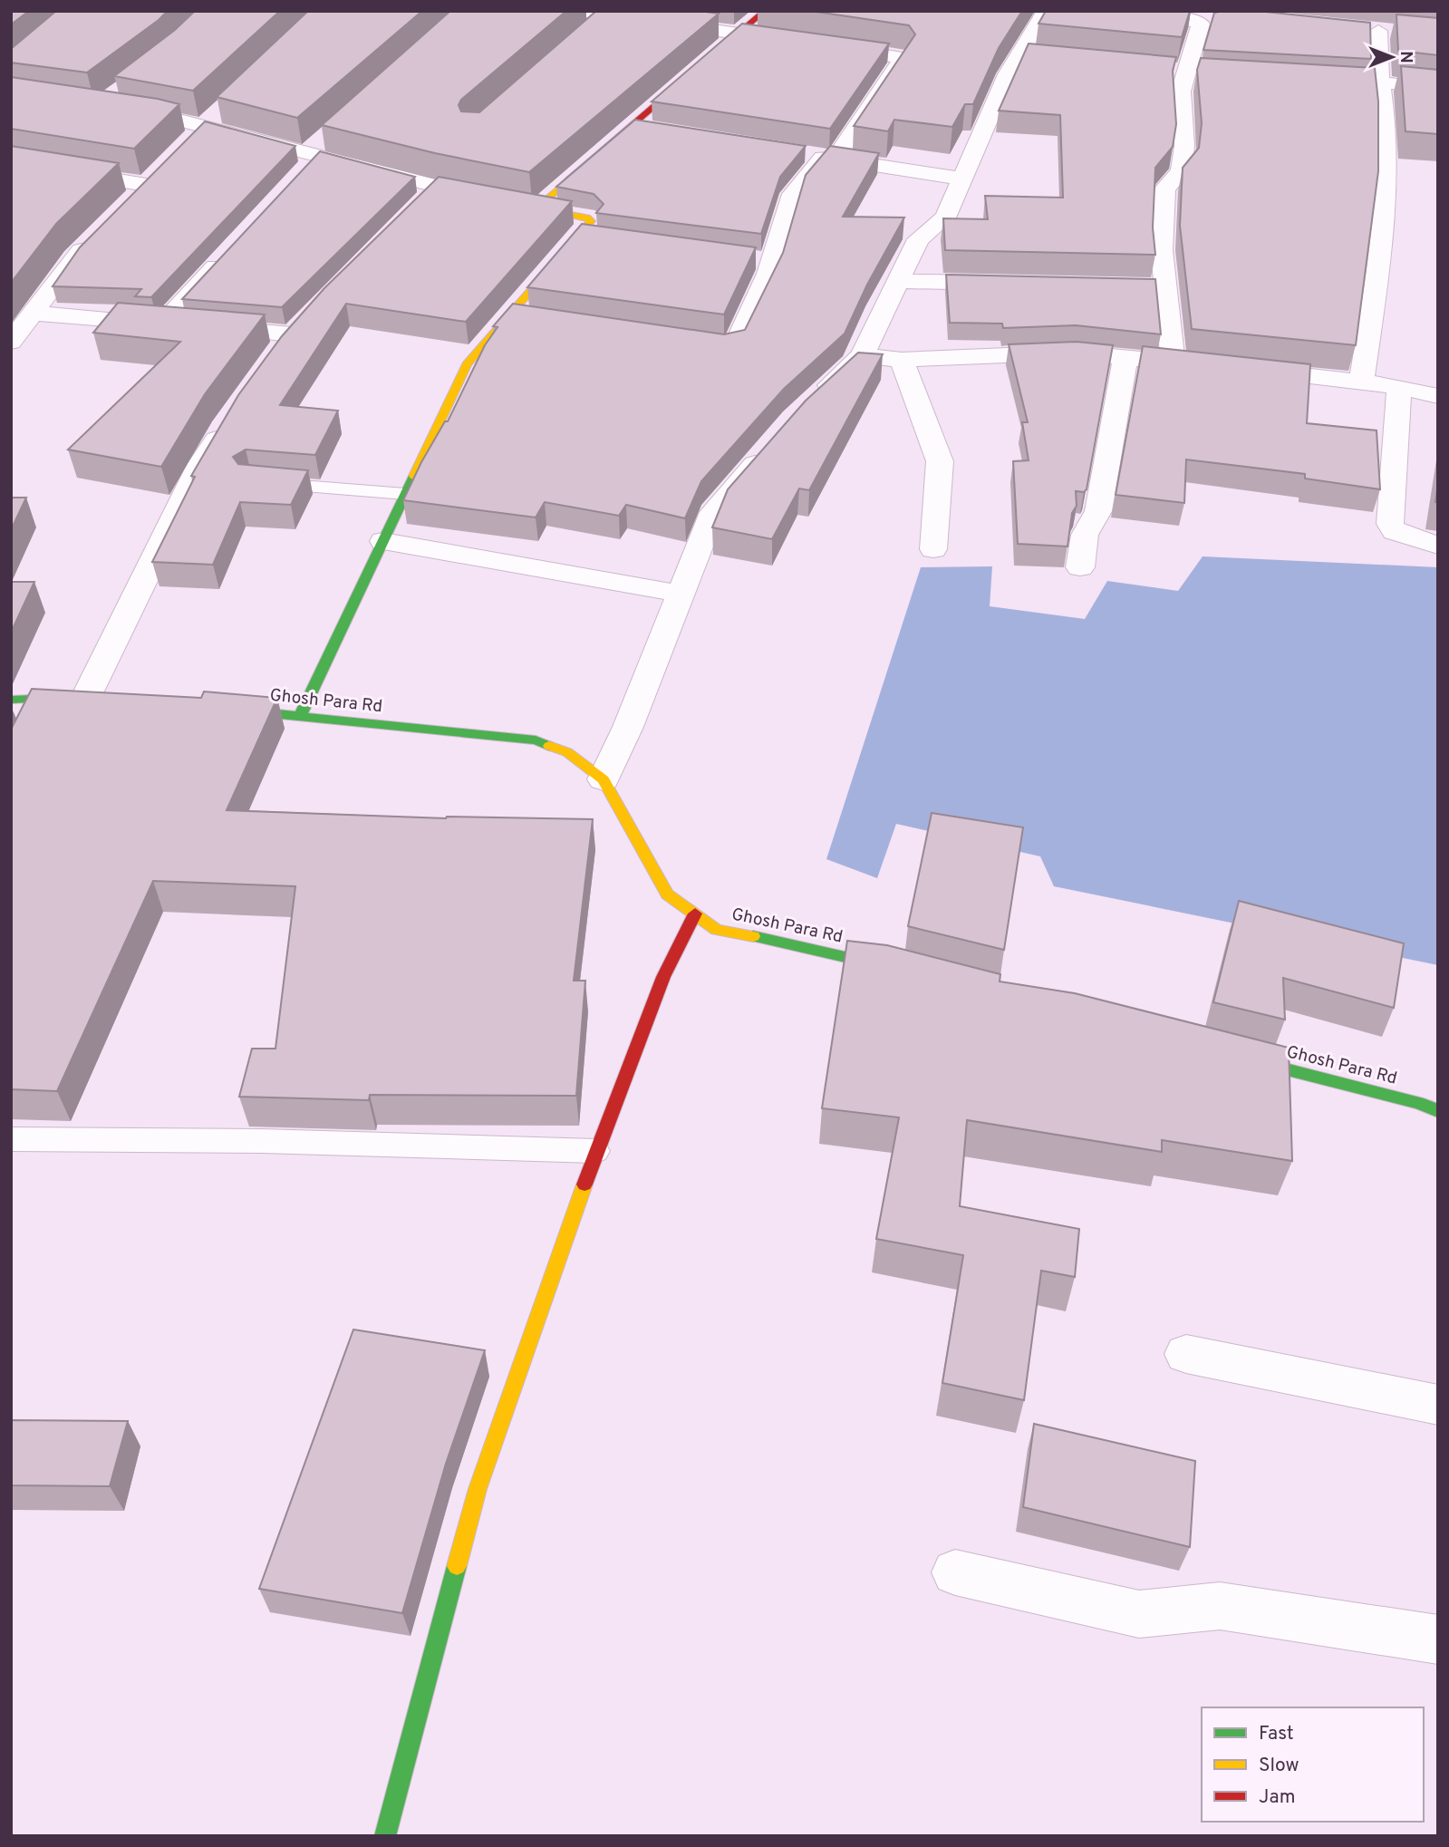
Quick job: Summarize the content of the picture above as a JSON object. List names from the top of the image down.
{
  "streets": {
    "street": ["Ghosh Para Rd"]
  },
  "legend": ["Fast", "Slow", "Jam"],
  "north": "right"
}
